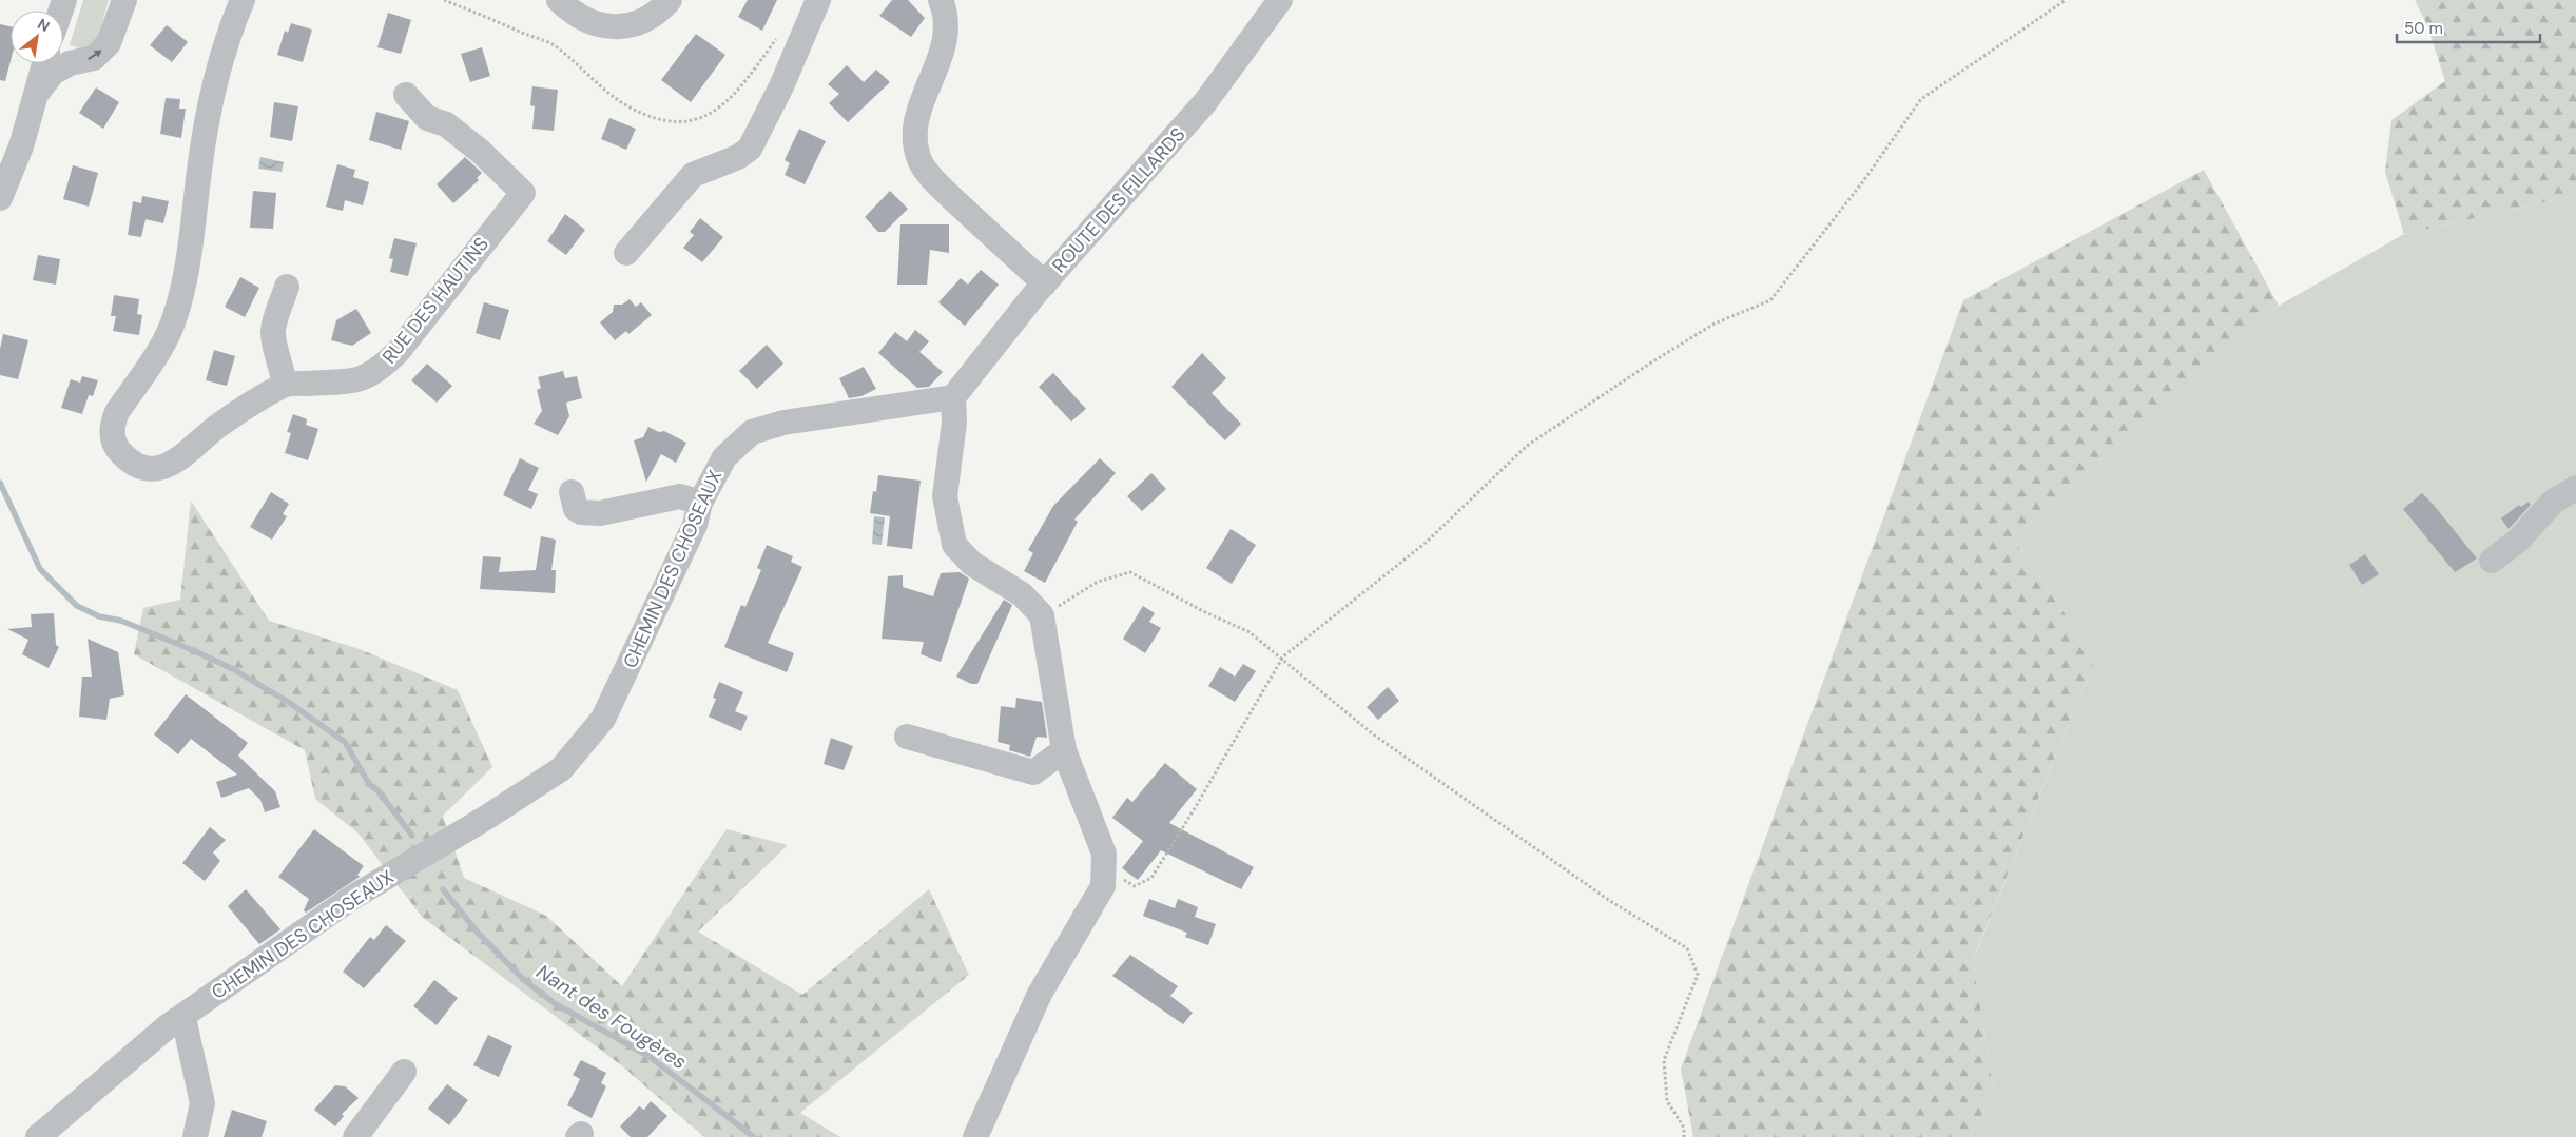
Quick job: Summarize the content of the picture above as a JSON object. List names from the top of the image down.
{
  "streets": {
    "street": ["ROUTE DES FILLARDS", "RUE DES HAUTINS", "CHEMIN DES CHOSEAUX"]
  },
  "crossings": [
    ["ROUTE DES FILLARDS", "CHEMIN DES CHOSEAUX"]
  ],
  "water": ["Nant des Fougères"],
  "scale_bar": "50 m",
  "north": "top right"
}
